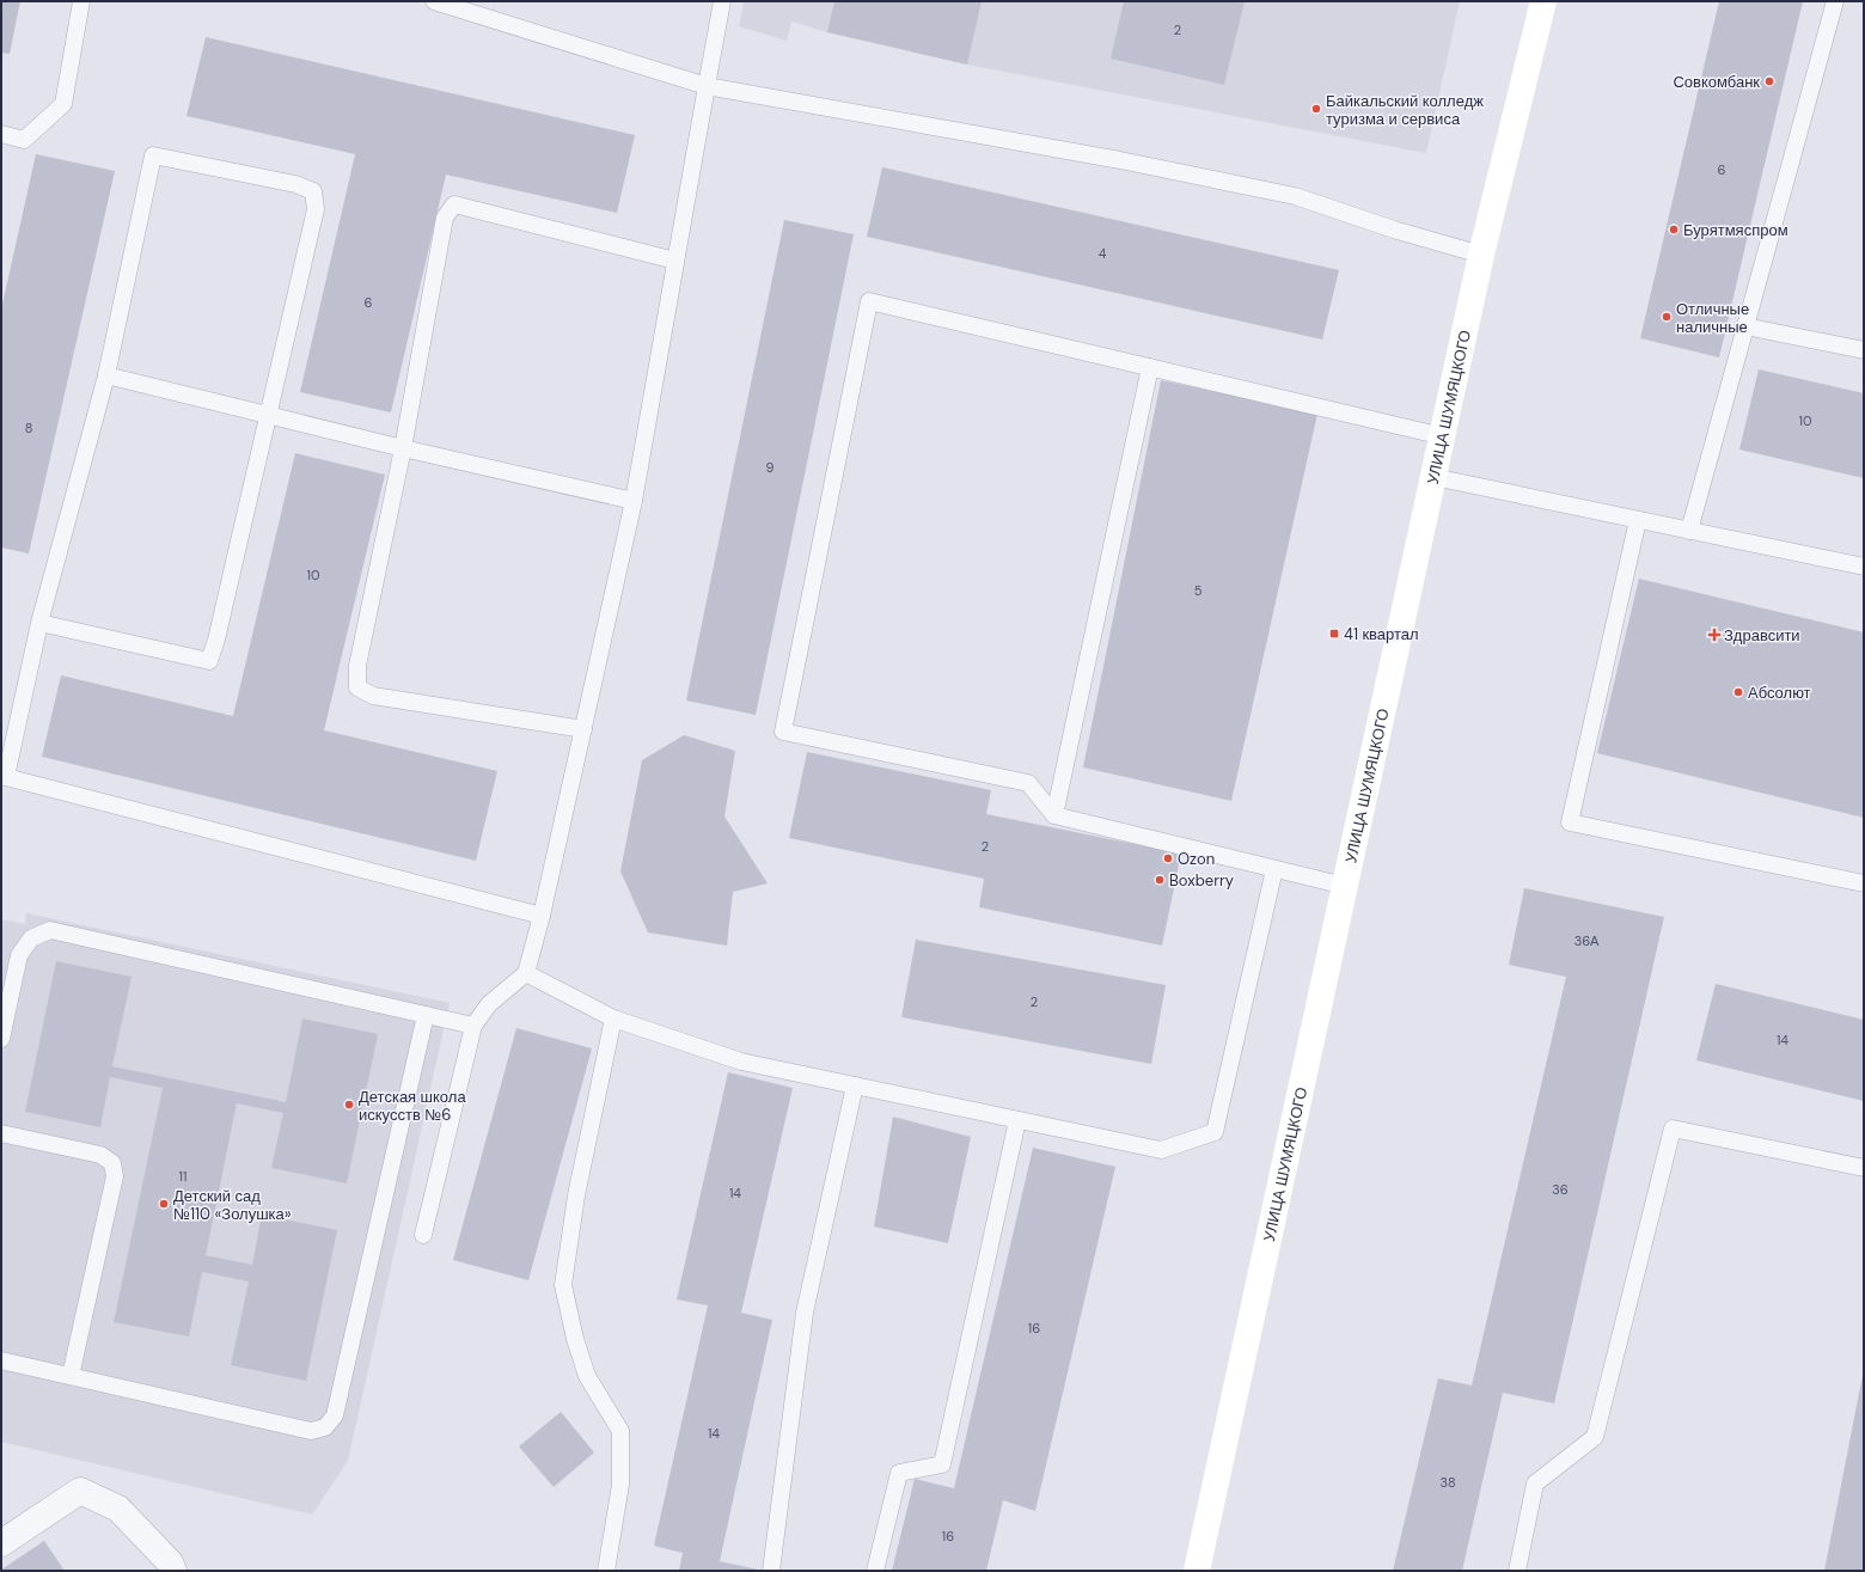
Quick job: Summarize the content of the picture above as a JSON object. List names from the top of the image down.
{
  "streets": {
    "main road": ["УЛИЦА ШУМЯЦКОГО"]
  },
  "places": {
    "other": [
      "Совкомбанк",
      "Байкальский колледж туризма и сервиса",
      "Бурятмяспром",
      "Отличные наличные",
      "Абсолют",
      "Ozon",
      "Boxberry",
      "Детская школа искусств №6",
      "Детский сад №110 «Золушка»"
    ],
    "transit": ["41 квартал"],
    "health": ["Здравсити"]
  },
  "house_numbers": [
    "2",
    "6",
    "4",
    "6",
    "10",
    "8",
    "9",
    "10",
    "5",
    "2",
    "36А",
    "2",
    "14",
    "11",
    "36",
    "14",
    "16",
    "14",
    "38",
    "16"
  ]
}
